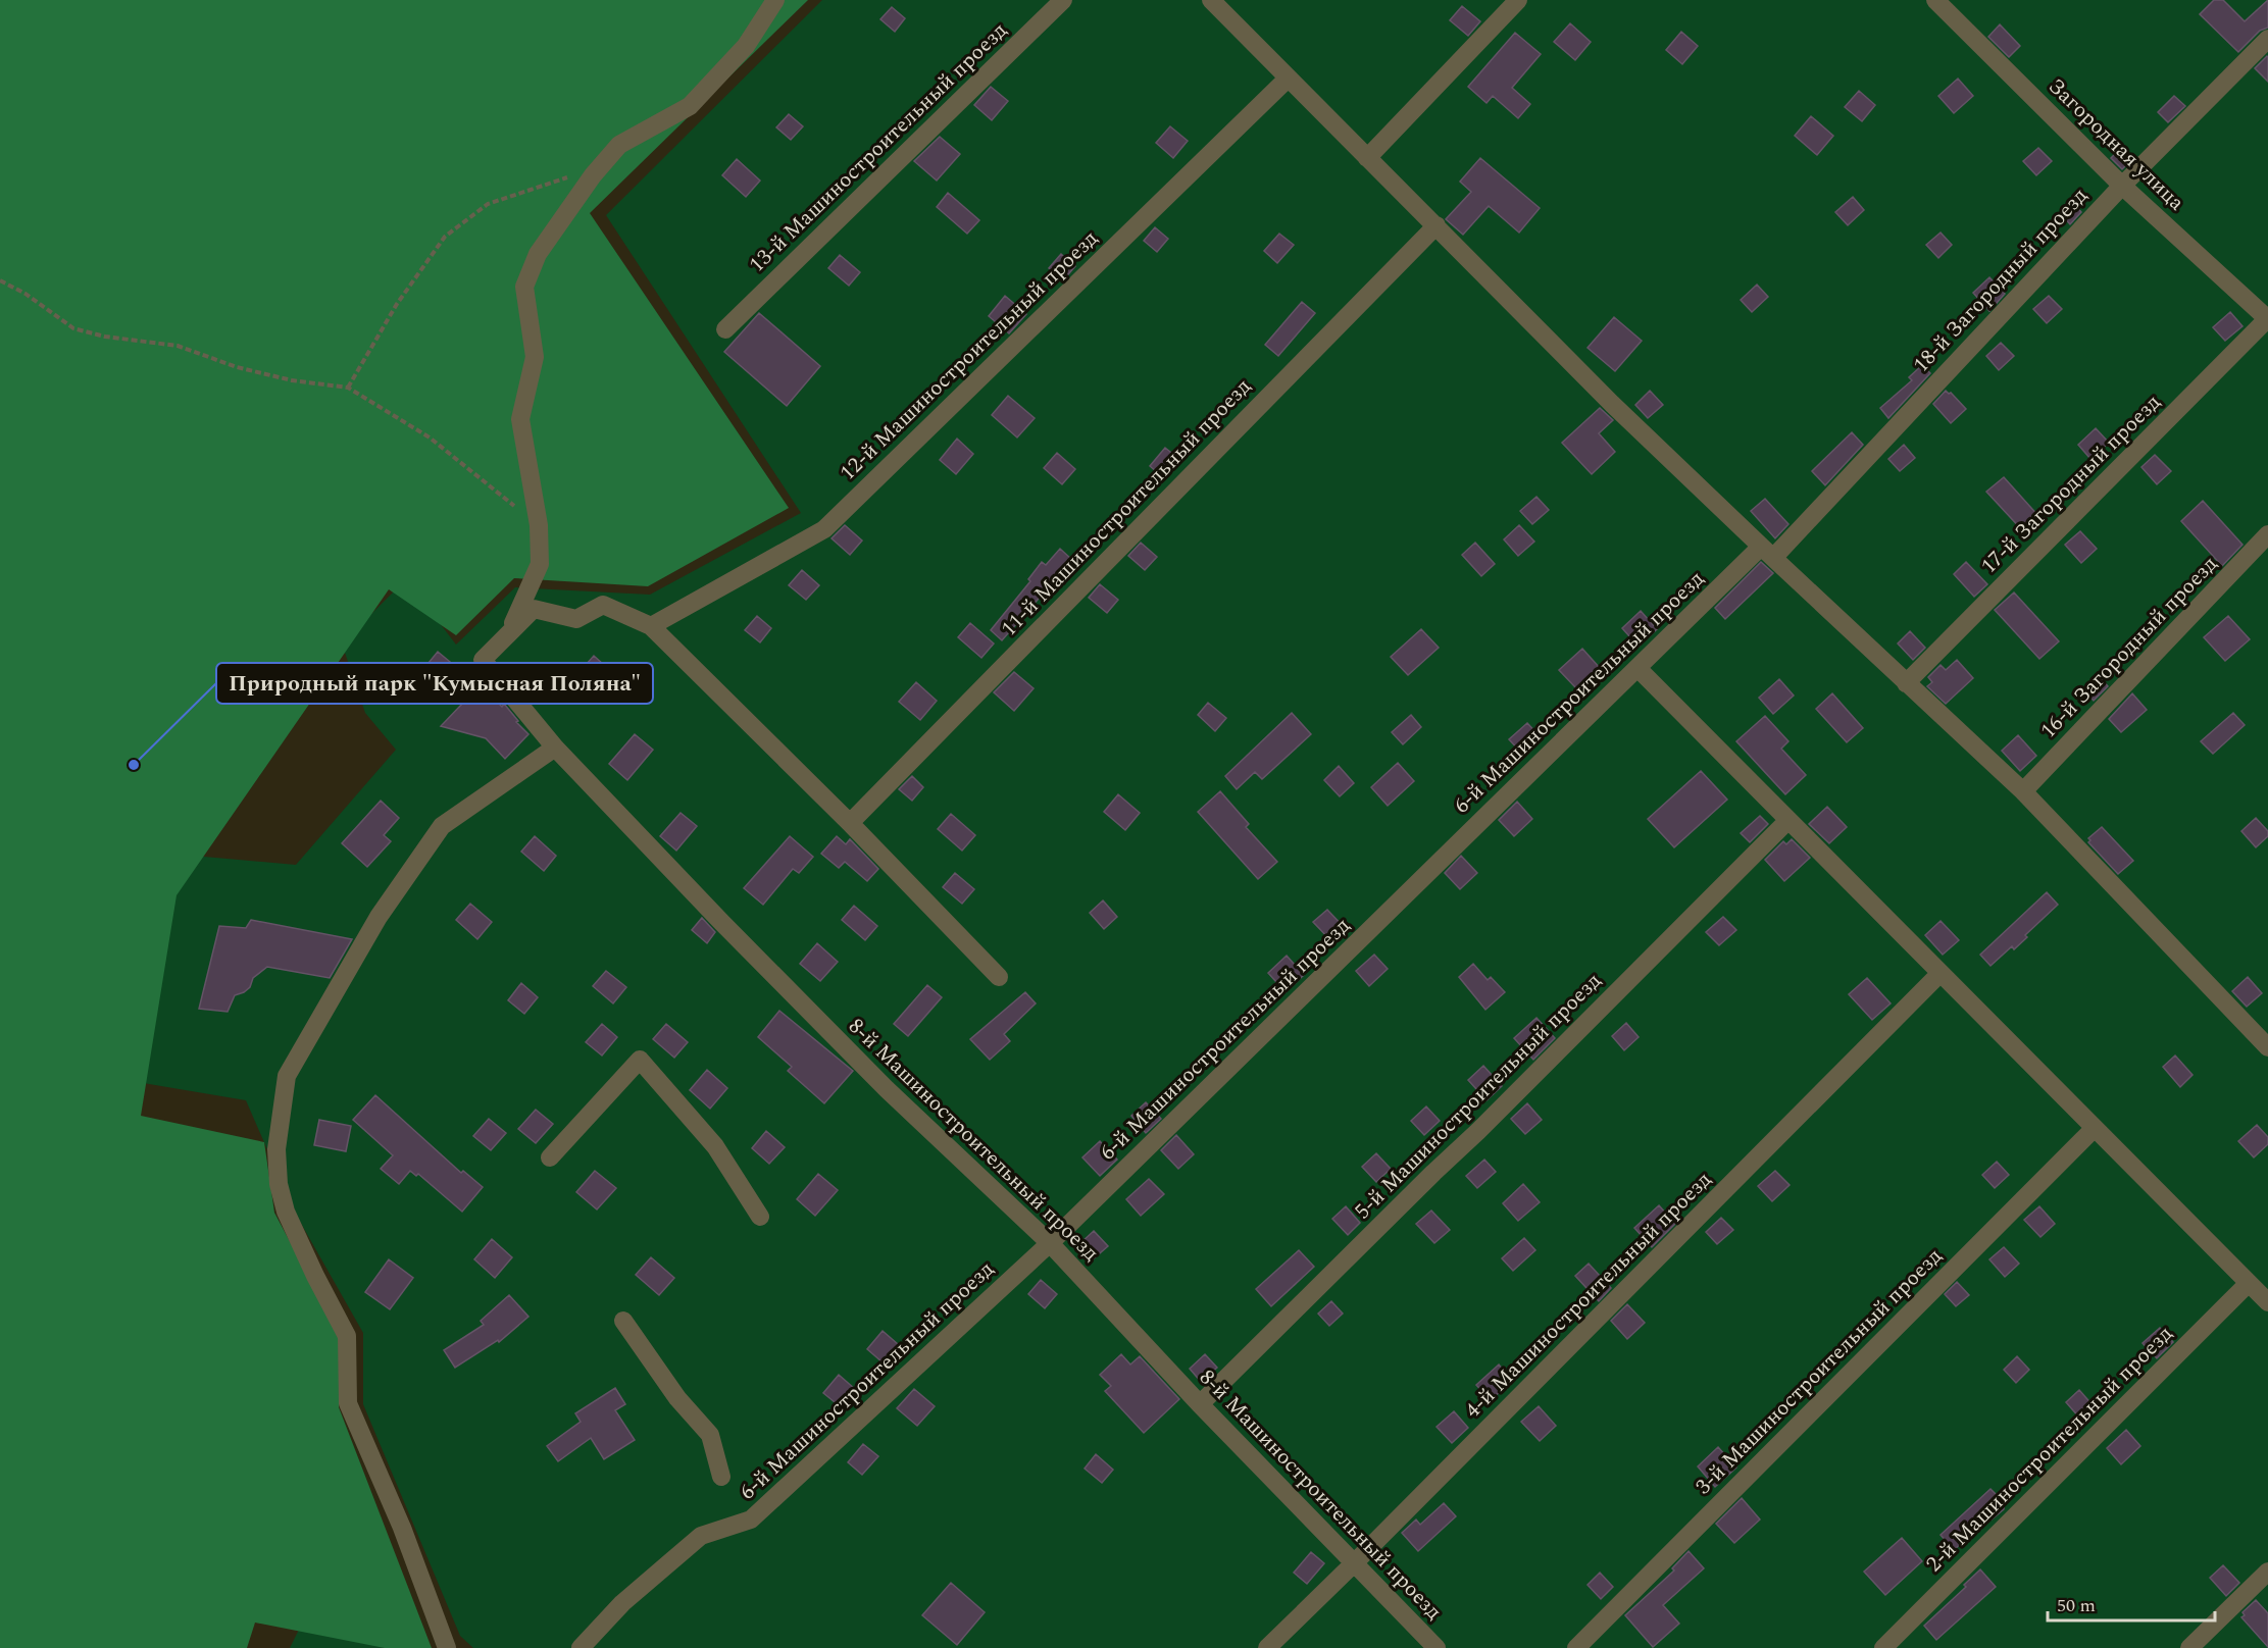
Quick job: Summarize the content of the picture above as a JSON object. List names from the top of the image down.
{
  "streets": {
    "street": [
      "Загородная улица",
      "13-й Машиностроительный проезд",
      "18-й Загородный проезд",
      "12-й Машиностроительный проезд",
      "17-й Загородный проезд",
      "11-й Машиностроительный проезд",
      "16-й Загородный проезд",
      "6-й Машиностроительный проезд",
      "5-й Машиностроительный проезд",
      "8-й Машиностроительный проезд",
      "4-й Машиностроительный проезд",
      "3-й Машиностроительный проезд",
      "2-й Машиностроительный проезд"
    ]
  },
  "crossings": [
    ["Загородная улица", "18-й Загородный проезд"],
    ["Загородная улица", "17-й Загородный проезд"],
    ["18-й Загородный проезд", "6-й Машиностроительный проезд"],
    ["6-й Машиностроительный проезд", "8-й Машиностроительный проезд"],
    ["5-й Машиностроительный проезд", "8-й Машиностроительный проезд"],
    ["8-й Машиностроительный проезд", "4-й Машиностроительный проезд"]
  ],
  "places": ["Природный парк \"Кумысная Поляна\""],
  "scale_bar": "50 m"
}
